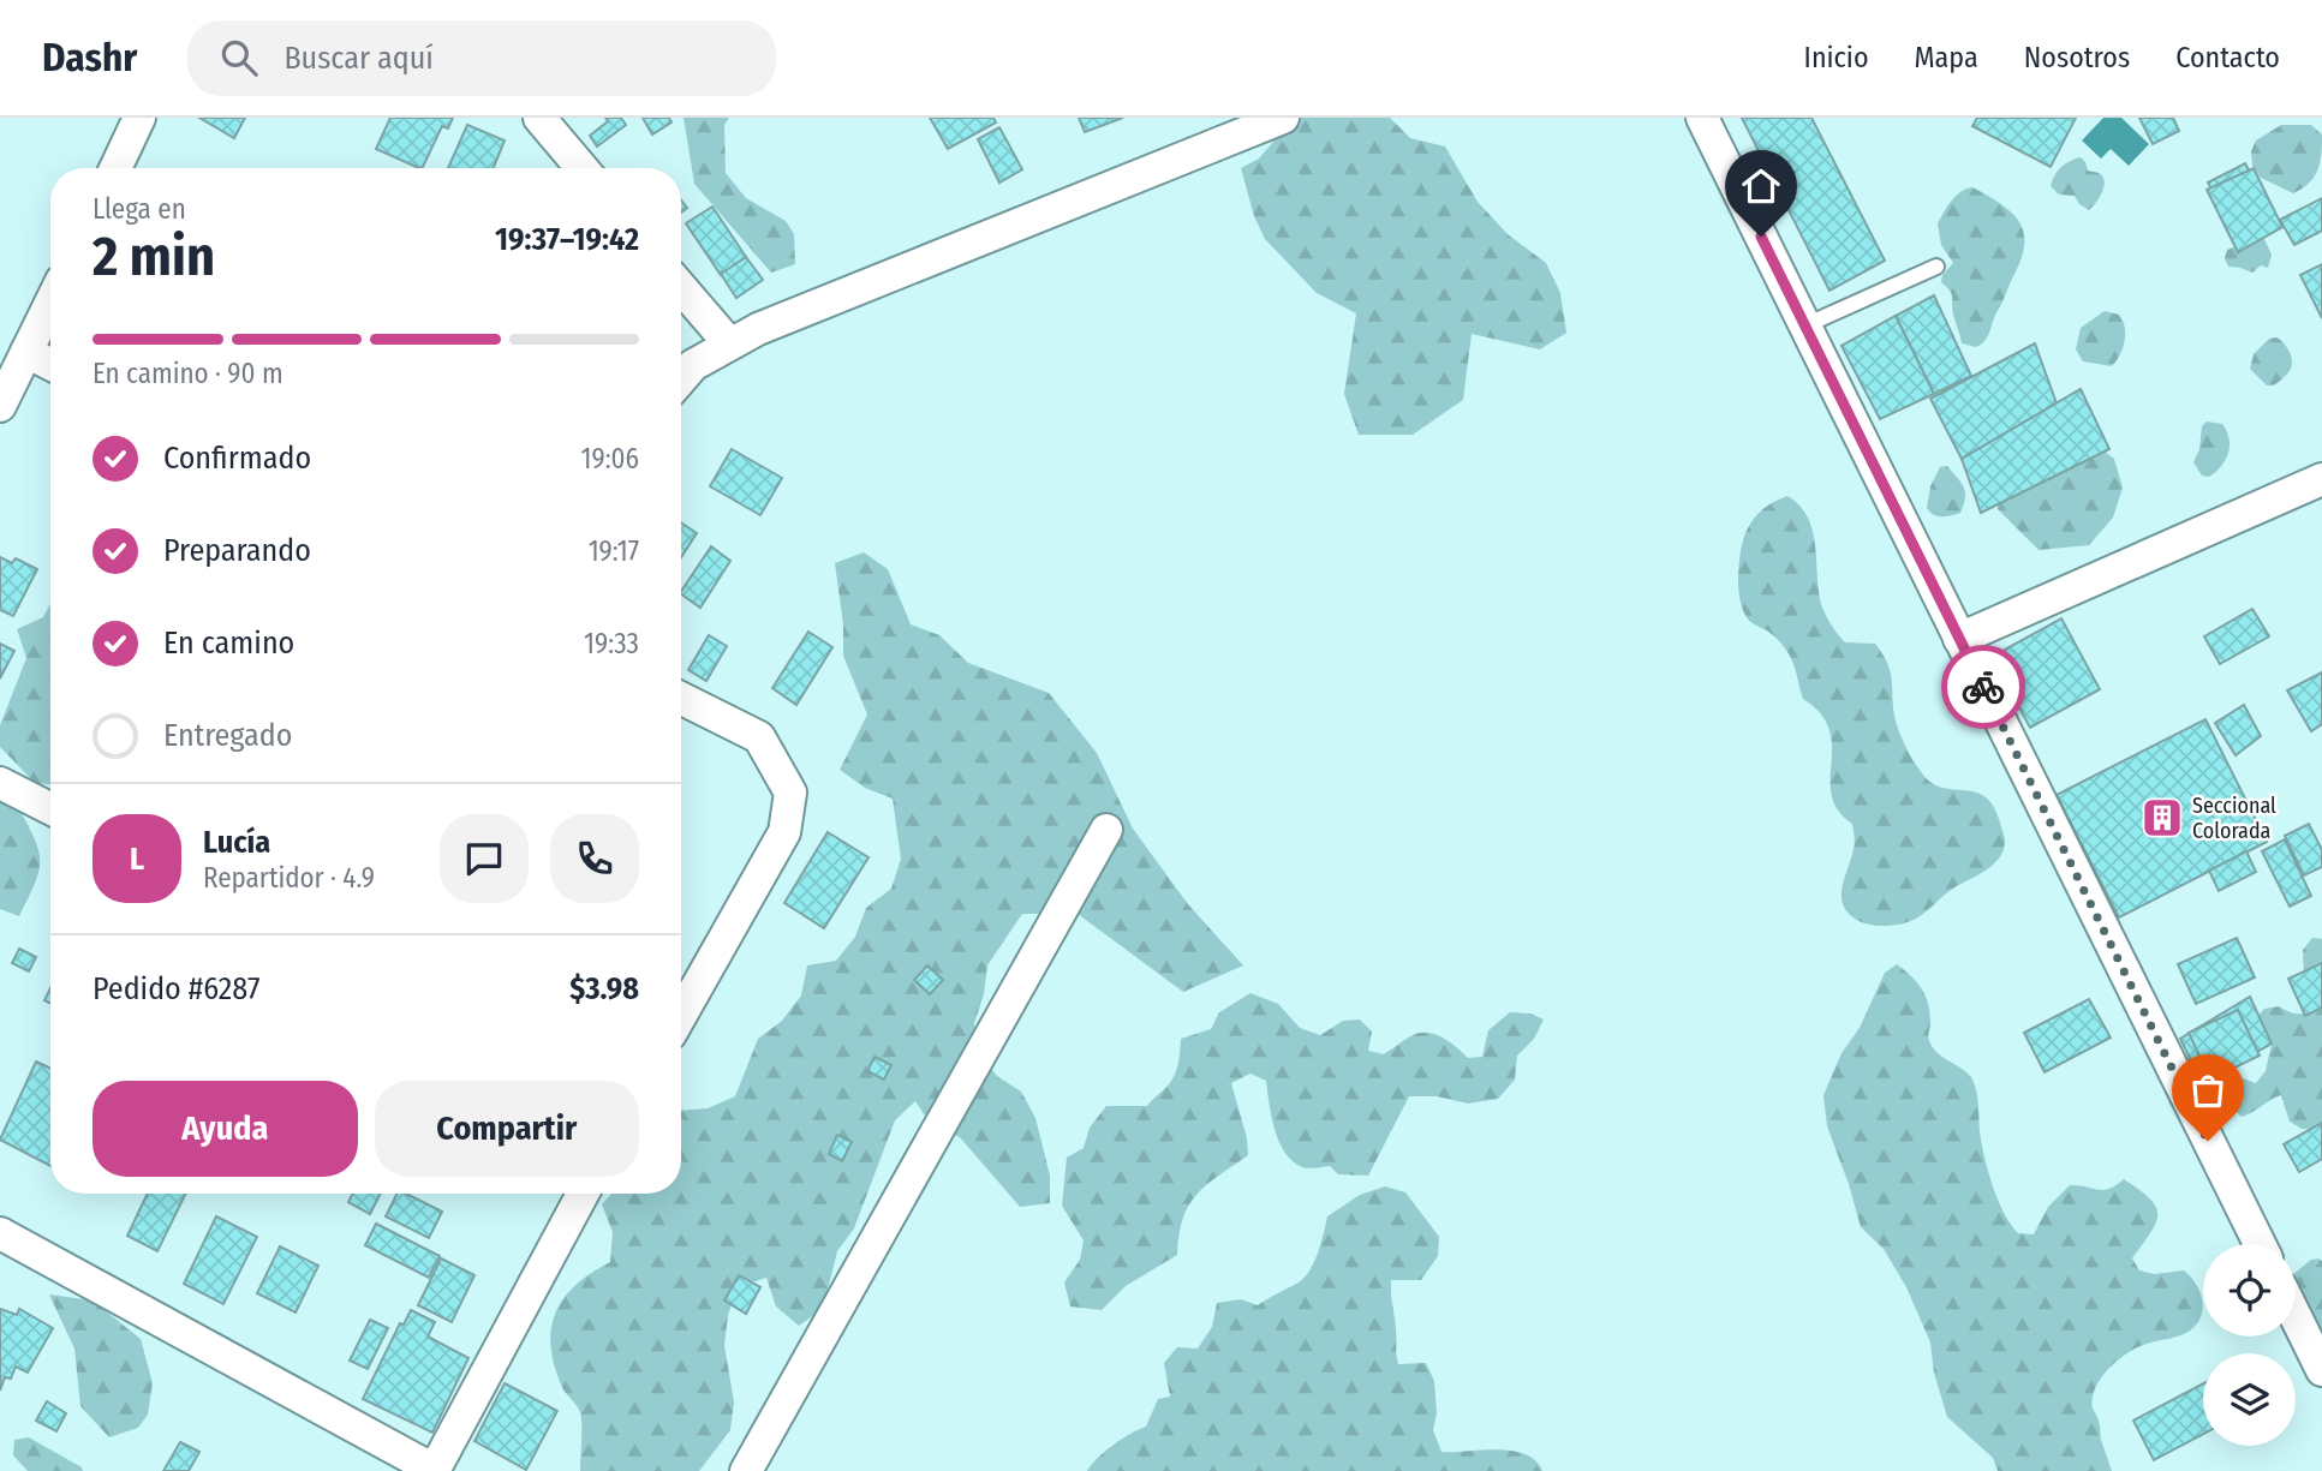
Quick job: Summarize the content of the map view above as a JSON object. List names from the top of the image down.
{
  "places": {
    "building": ["Seccional Colorada"]
  },
  "page": {
    "header": "Dashr",
    "search": "Buscar aquí",
    "nav": [
      "Inicio",
      "Mapa",
      "Nosotros",
      "Contacto"
    ],
    "heading": ["2 min", "Llega en", "19:37–19:42"],
    "panel": [
      "Lucía",
      "Repartidor · 4.9",
      "Pedido #6287",
      "$3.98"
    ],
    "bar": "En camino · 90 m",
    "list": [
      ["Confirmado", "19:06"],
      ["Preparando", "19:17"],
      ["En camino", "19:33"],
      "Entregado"
    ],
    "round": "L",
    "buttons": ["Ayuda", "Compartir"]
  }
}
